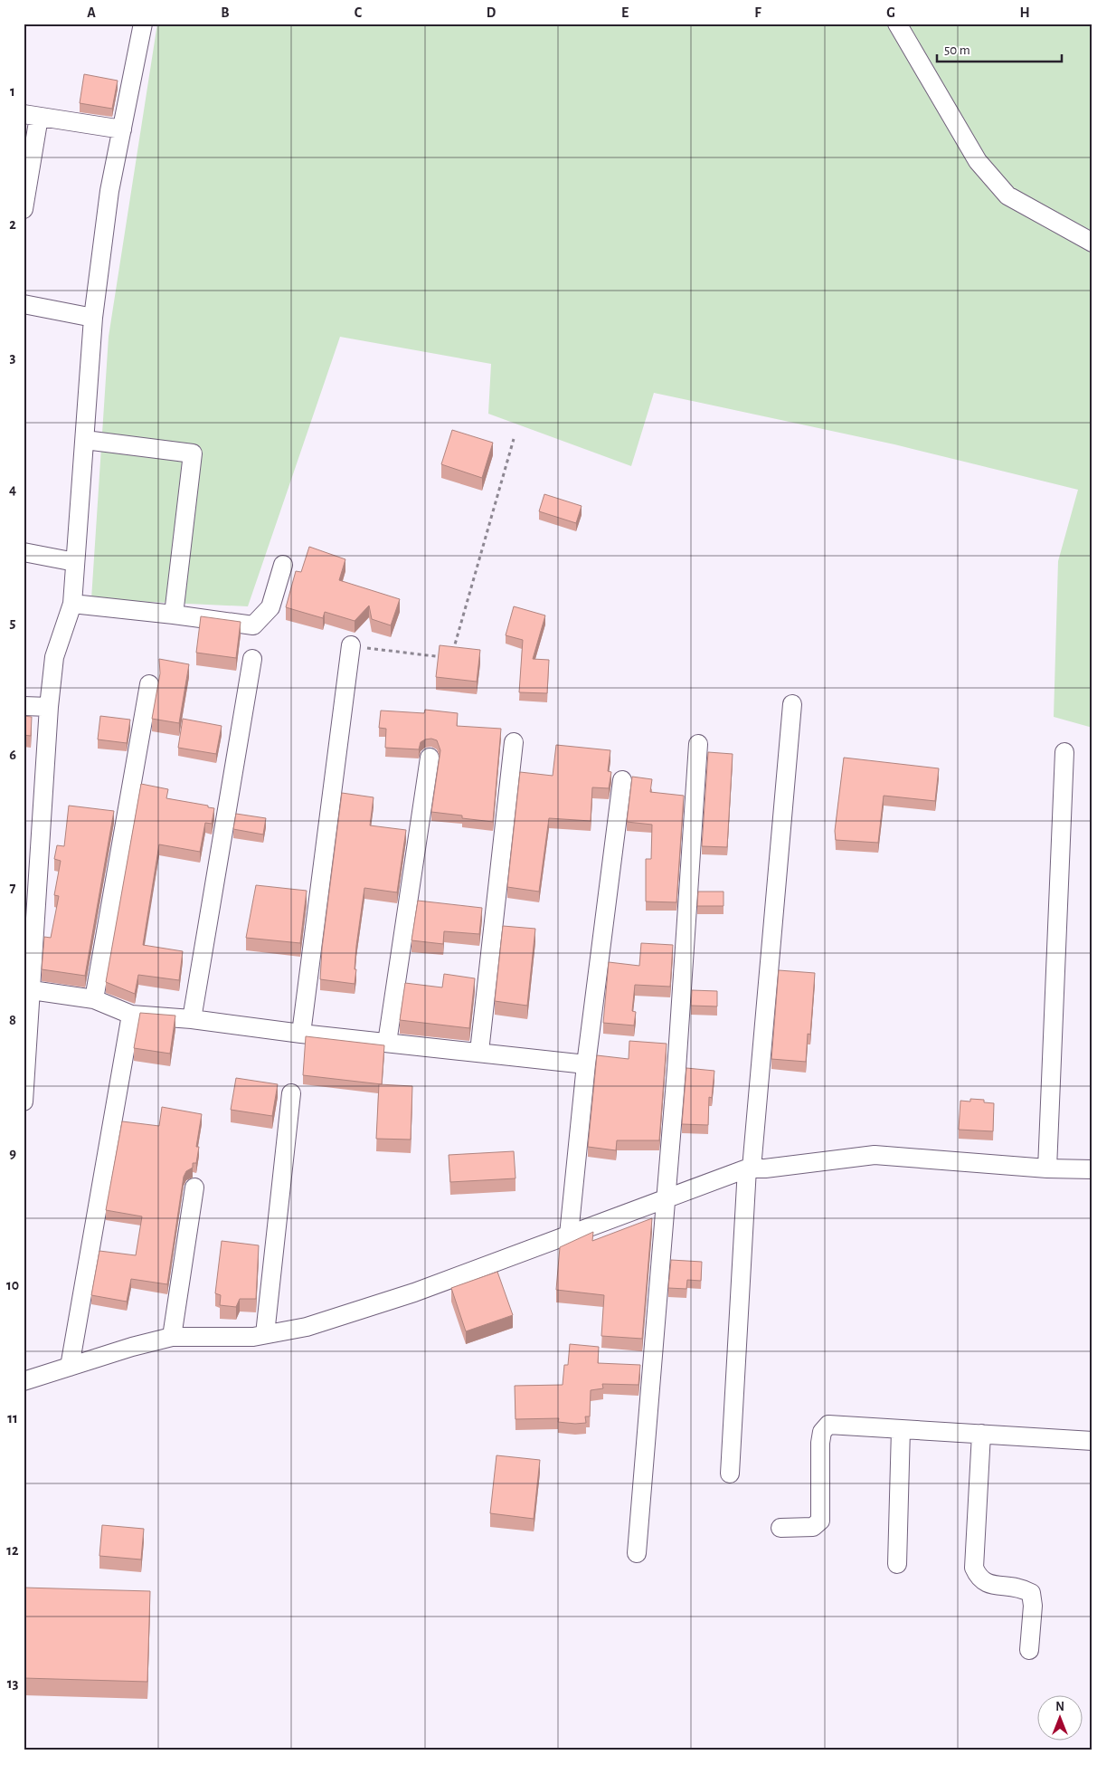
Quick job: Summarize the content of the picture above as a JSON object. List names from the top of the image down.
{
  "scale_bar": "50 m",
  "north": "top",
  "grid": {
    "columns": [
      "A",
      "B",
      "C",
      "D",
      "E",
      "F",
      "G",
      "H"
    ],
    "rows": [
      "1",
      "2",
      "3",
      "4",
      "5",
      "6",
      "7",
      "8",
      "9",
      "10",
      "11",
      "12",
      "13"
    ]
  }
}
